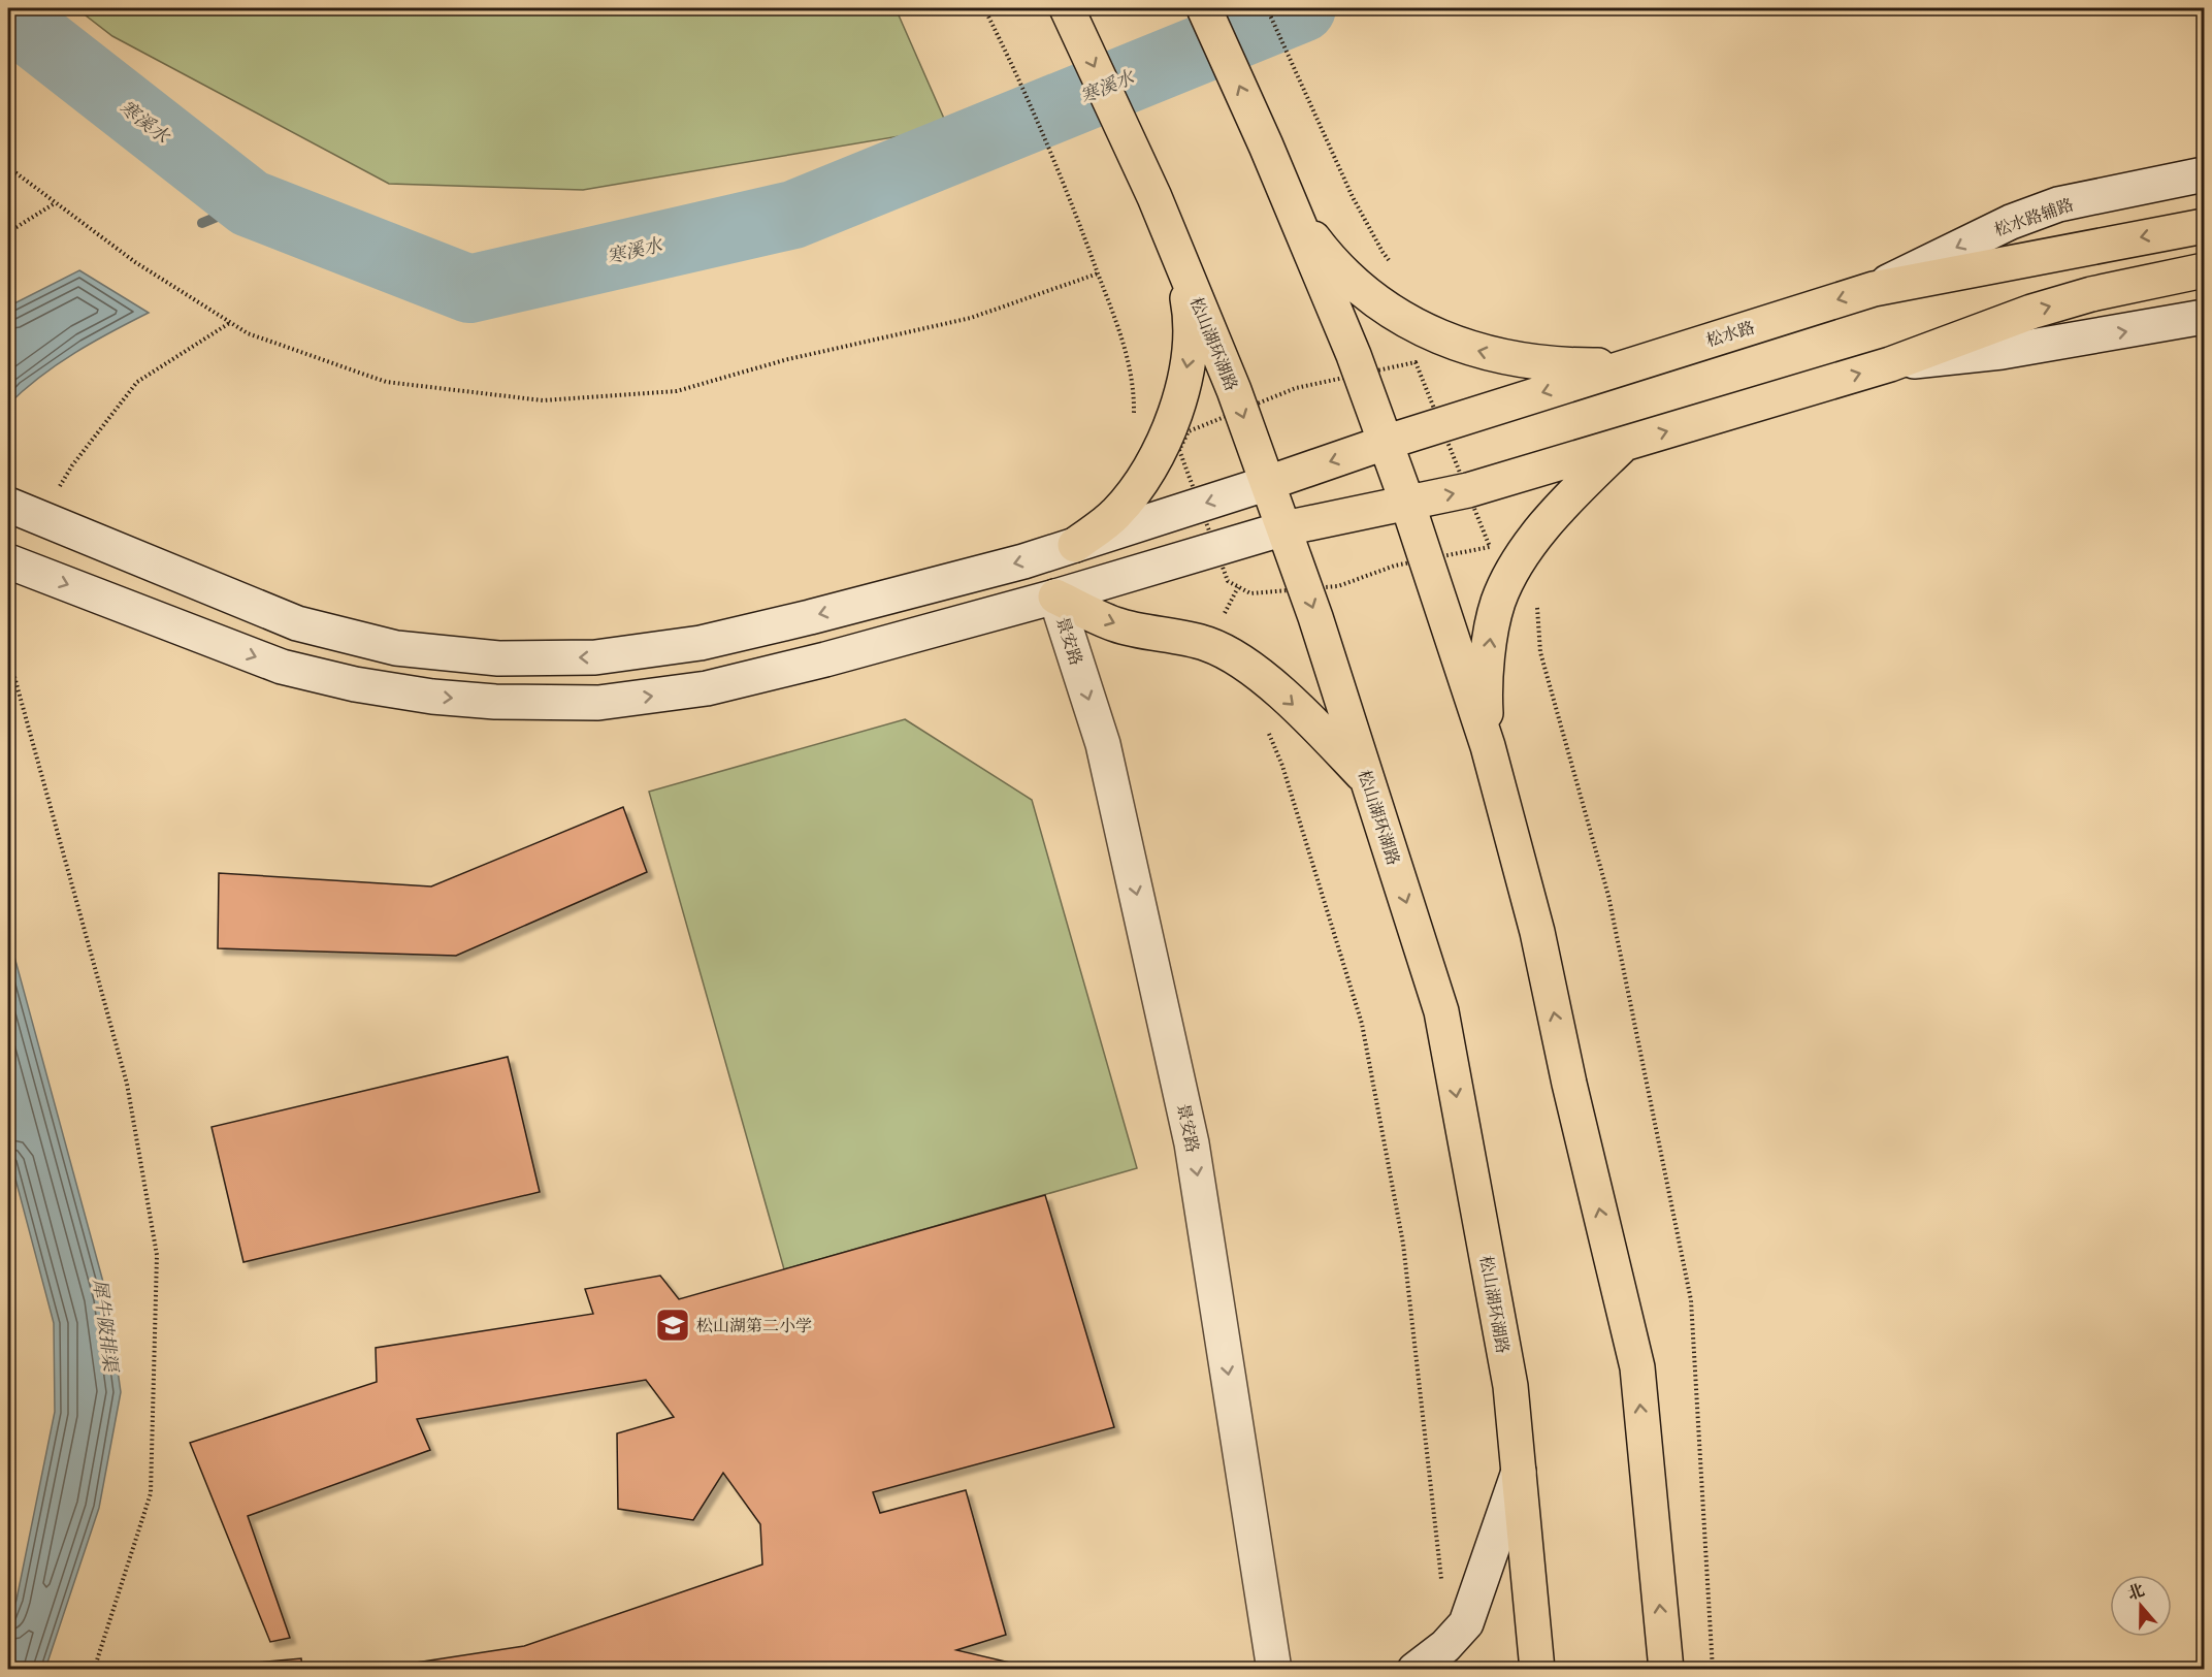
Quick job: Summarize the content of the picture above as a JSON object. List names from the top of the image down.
{
  "streets": {
    "main road": [
      "松水路辅路",
      "松水路",
      "松山湖环湖路",
      "景安路"
    ]
  },
  "crossings": [
    ["松水路辅路", "松水路"],
    ["松水路", "松山湖环湖路"]
  ],
  "one_way": ["景安路"],
  "water": ["寒溪水", "犀牛陂排渠"],
  "places": {
    "school or university": ["松山湖第二小学"]
  },
  "north": "top"
}
